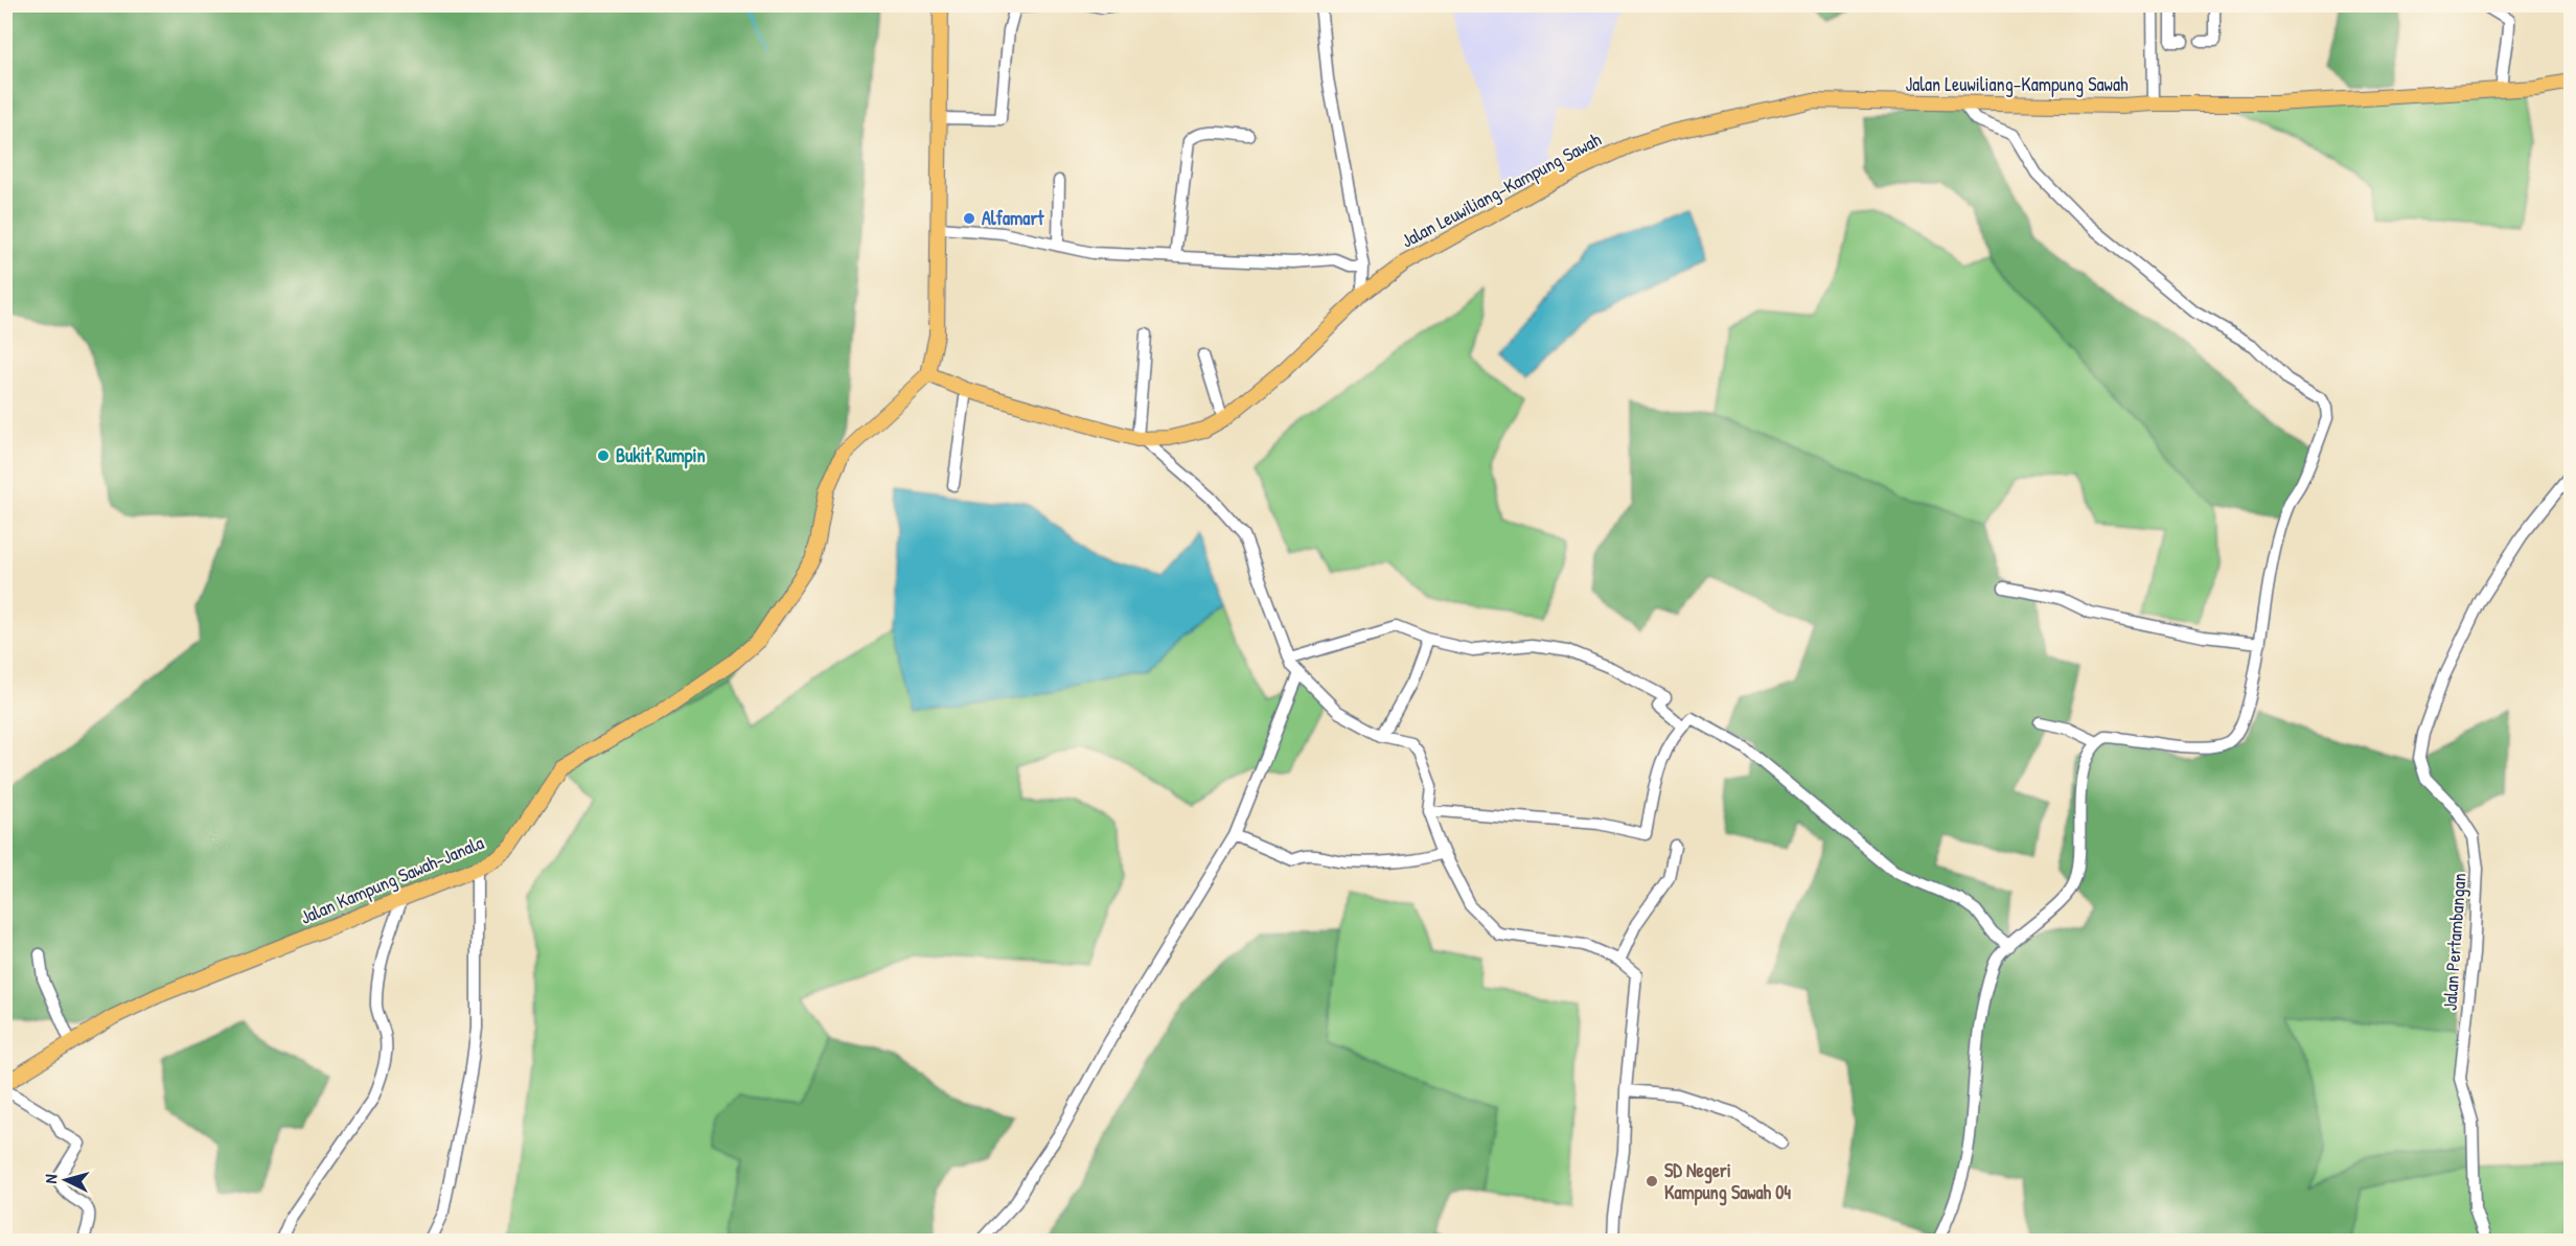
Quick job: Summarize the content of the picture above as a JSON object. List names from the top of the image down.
{
  "streets": {
    "main road": ["Jalan Leuwiliang–Kampung Sawah", "Jalan Kampung Sawah–Janala"],
    "street": ["Jalan Pertambangan"]
  },
  "crossings": [
    ["Jalan Leuwiliang–Kampung Sawah", "Jalan Kampung Sawah–Janala"]
  ],
  "places": ["Alfamart", "Bukit Rumpin", "SD Negeri Kampung Sawah 04"],
  "north": "left"
}
